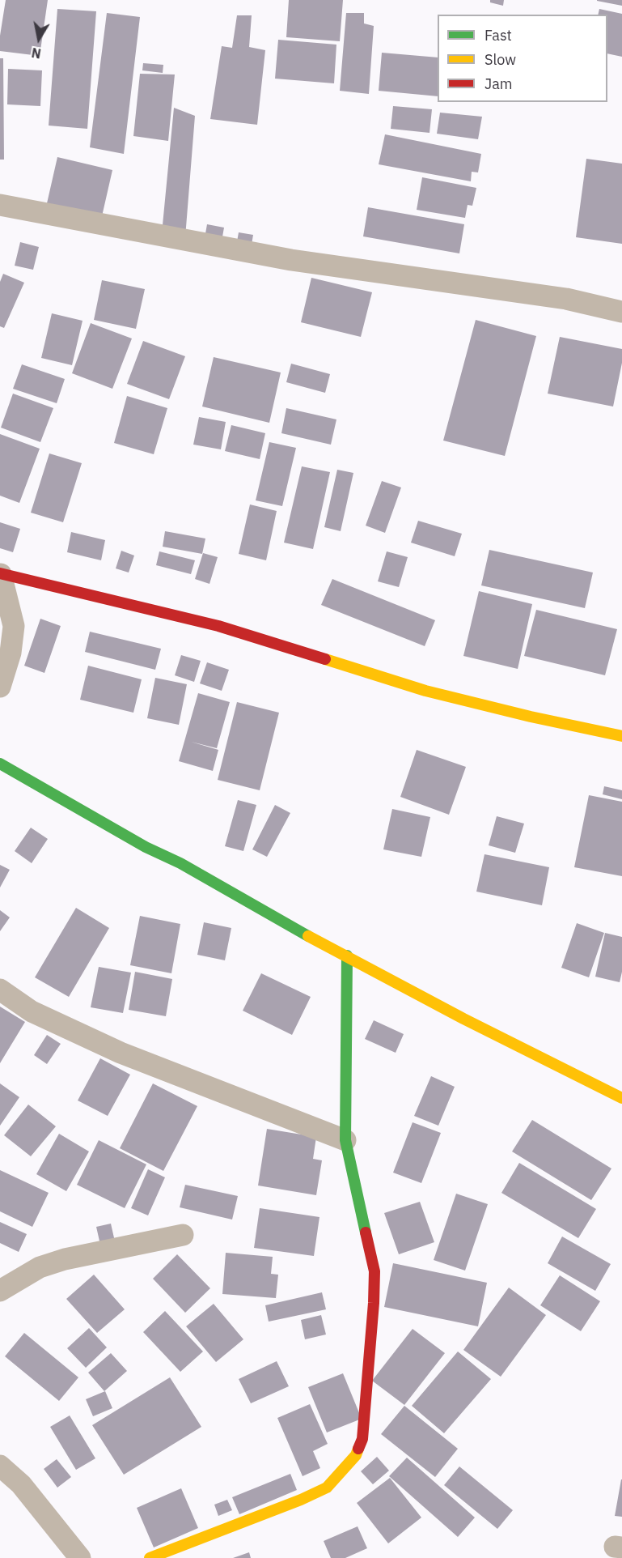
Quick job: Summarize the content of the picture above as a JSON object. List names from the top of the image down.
{
  "legend": ["Fast", "Slow", "Jam"],
  "north": "bottom"
}
